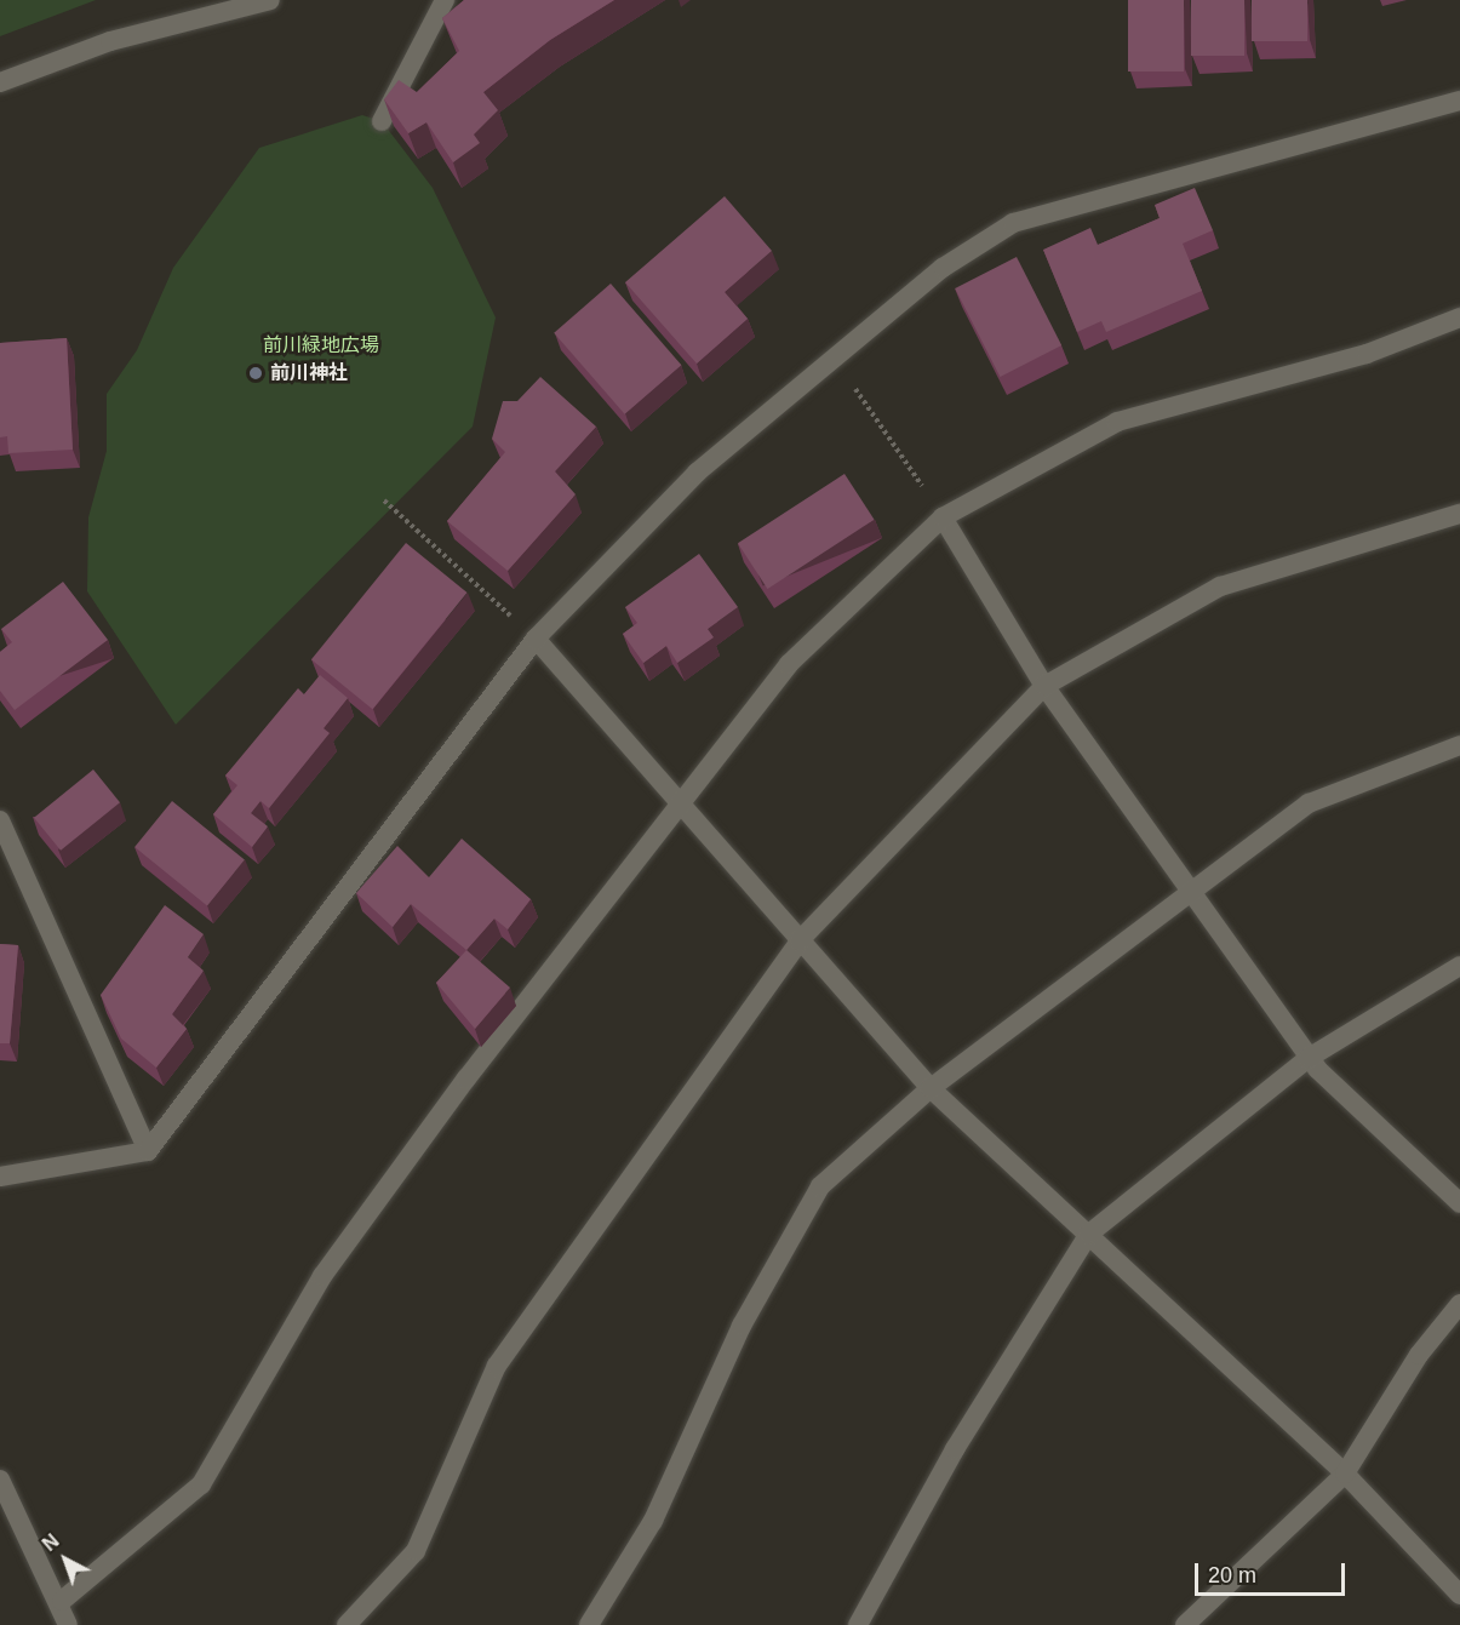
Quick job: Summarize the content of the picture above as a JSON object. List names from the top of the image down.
{
  "parks": ["前川緑地広場"],
  "places": ["前川神社"],
  "scale_bar": "20 m",
  "north": "top left"
}
